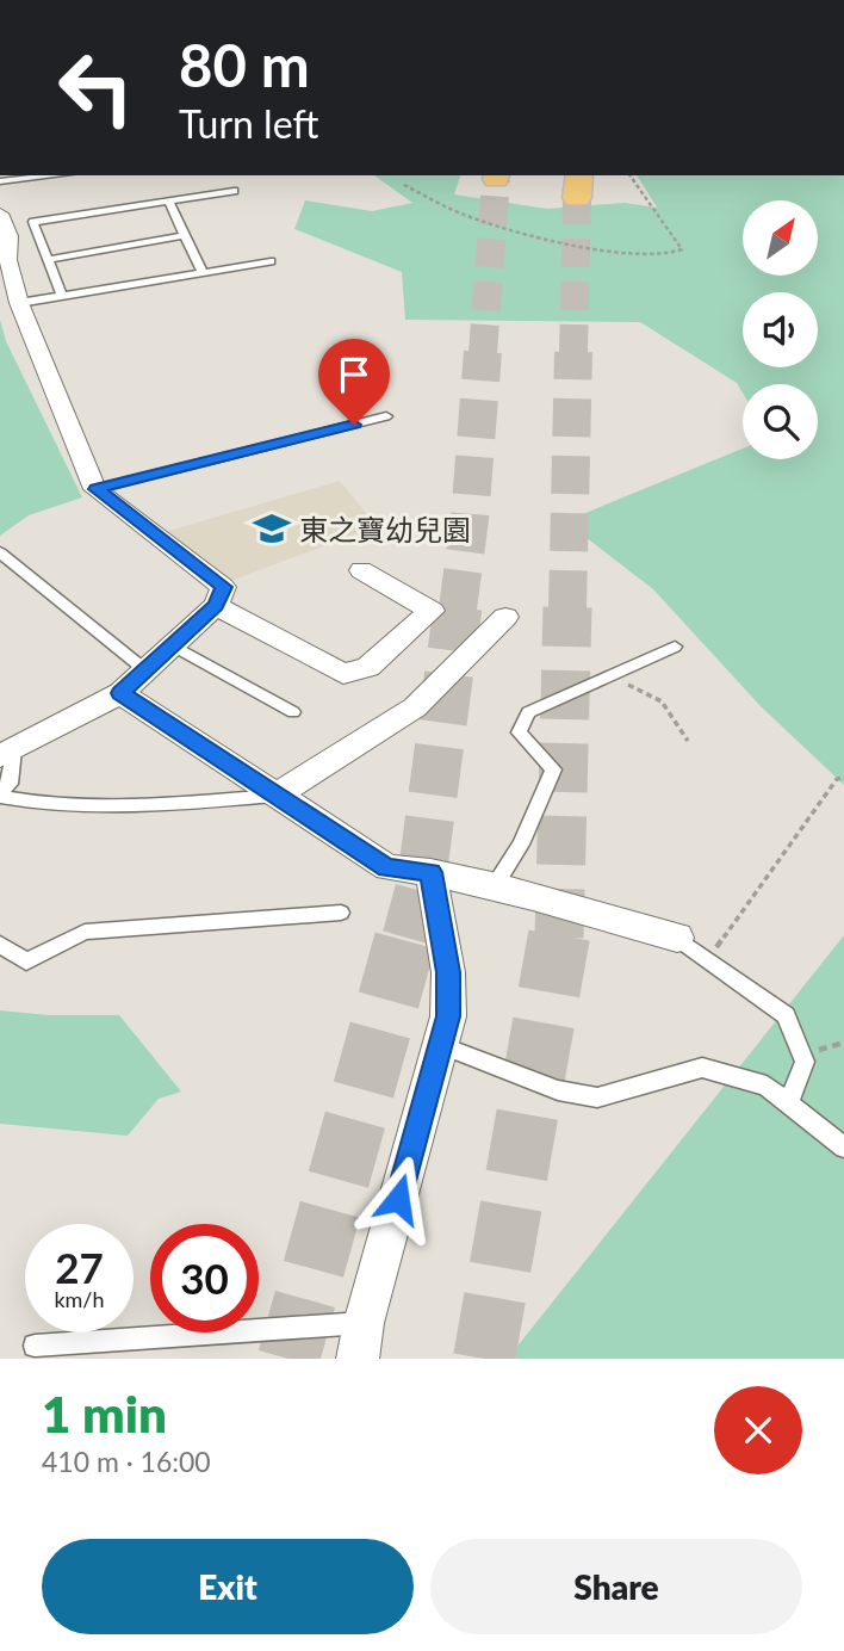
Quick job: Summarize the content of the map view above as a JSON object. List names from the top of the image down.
{
  "places": {
    "school or university": ["東之寶幼兒園"]
  },
  "north": "top right",
  "page": {
    "turn": ["80 m", "Turn left"],
    "speed": "27 km/h",
    "limit": "30",
    "heading": ["1 min", "410 m · 16:00"],
    "buttons": ["Exit", "Share"]
  }
}
